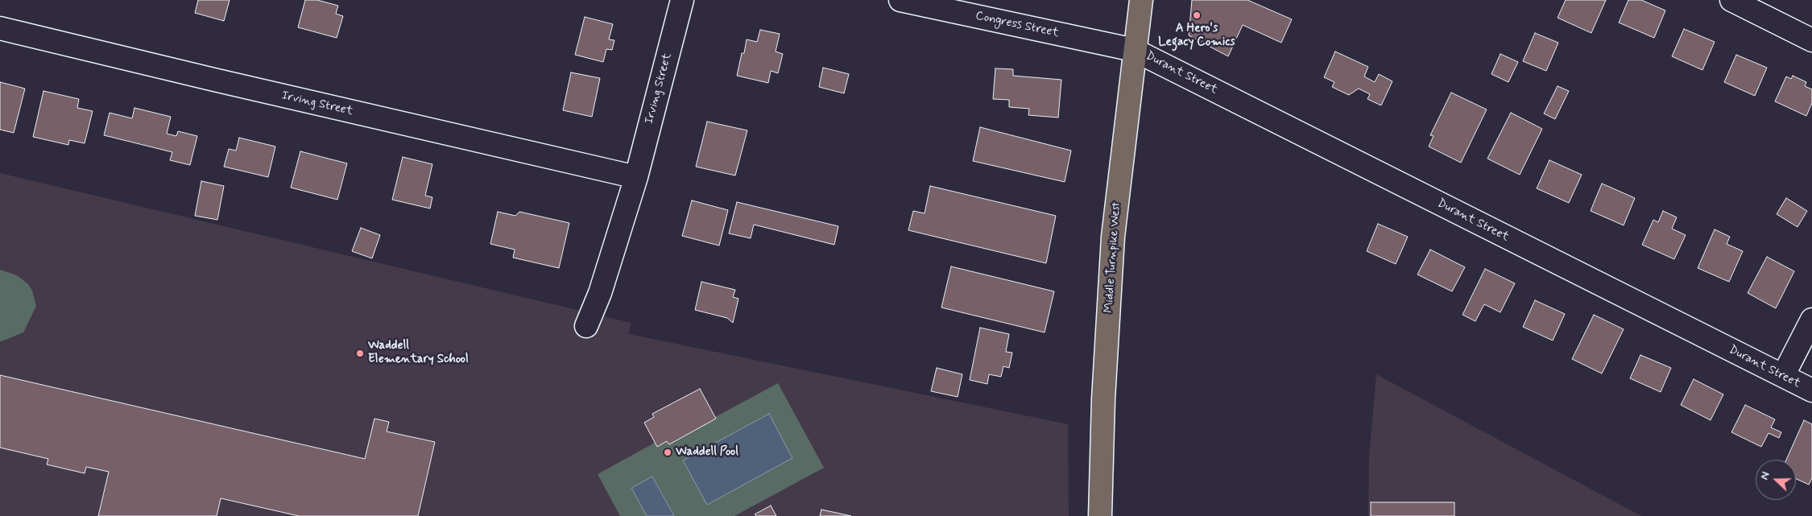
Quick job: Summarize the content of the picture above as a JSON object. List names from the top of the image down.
{
  "streets": {
    "main road": ["Middle Turnpike West"],
    "street": ["Congress Street", "Durant Street", "Irving Street"]
  },
  "crossings": [
    ["Congress Street", "Durant Street"],
    ["Congress Street", "Middle Turnpike West"],
    ["Durant Street", "Middle Turnpike West"]
  ],
  "places": ["A Hero's Legacy Comics", "Waddell Elementary School", "Waddell Pool"],
  "north": "left"
}
